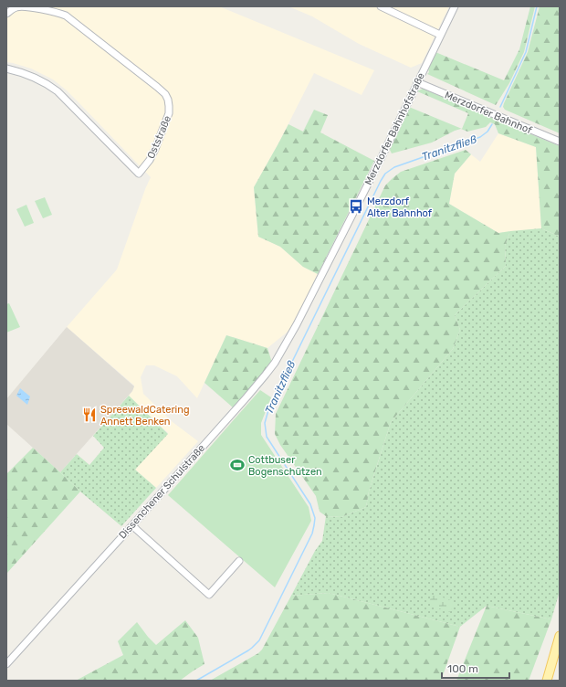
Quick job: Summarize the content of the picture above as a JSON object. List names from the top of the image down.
{
  "streets": {
    "street": [
      "Merzdorfer Bahnhof",
      "Merzdorfer Bahnhofstraße",
      "Oststraße",
      "Dissenchener Schulstraße"
    ]
  },
  "crossings": [
    ["Merzdorfer Bahnhof", "Merzdorfer Bahnhofstraße"],
    ["Merzdorfer Bahnhofstraße", "Dissenchener Schulstraße"]
  ],
  "water": ["Tranitzfließ"],
  "places": {
    "bus stop": ["Merzdorf Alter Bahnhof"],
    "restaurant": ["SpreewaldCatering Annett Benken"],
    "sports": ["Cottbuser Bogenschützen"]
  },
  "scale_bar": "100 m"
}
